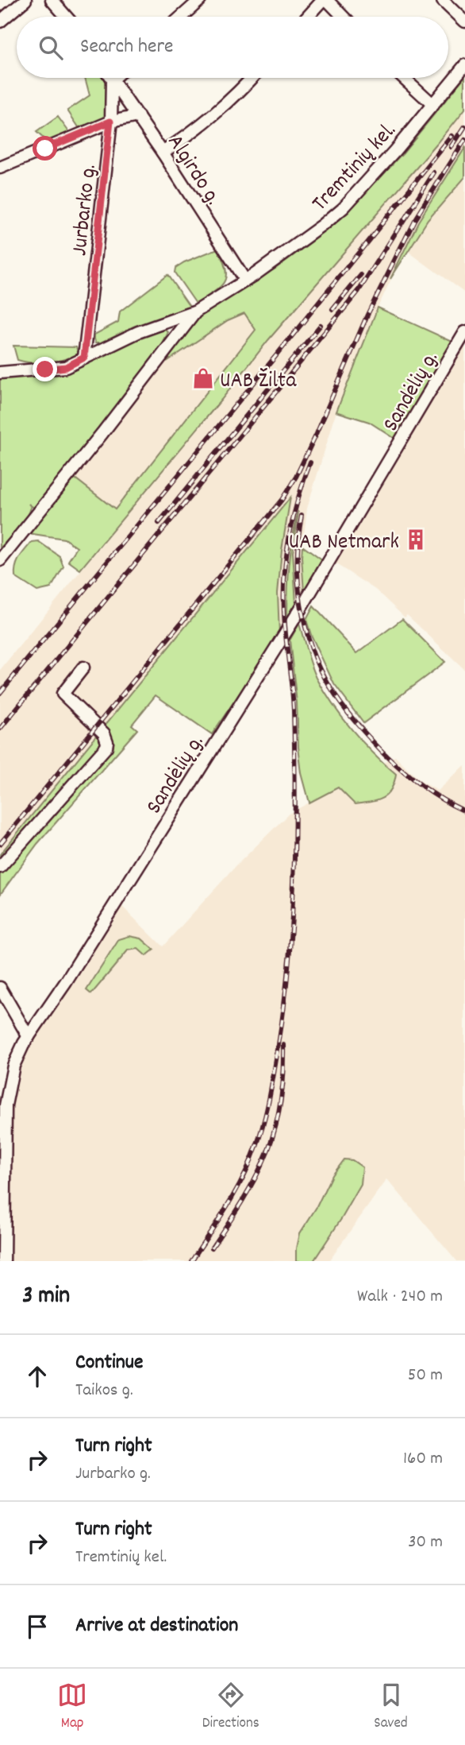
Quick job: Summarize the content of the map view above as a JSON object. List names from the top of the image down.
{
  "streets": {
    "street": [
      "Tremtinių kel.",
      "Algirdo g.",
      "Jurbarko g.",
      "Sandėlių g."
    ]
  },
  "crossings": [
    ["Tremtinių kel.", "Algirdo g."],
    ["Tremtinių kel.", "Jurbarko g."],
    ["Algirdo g.", "Jurbarko g."]
  ],
  "places": {
    "shop": ["UAB Žilta"],
    "building": ["UAB Netmark"]
  },
  "page": {
    "search": "Search here",
    "heading": ["3 min", "Walk · 240 m"],
    "list": [
      ["Continue", "Taikos g.", "50 m"],
      ["Turn right", "Jurbarko g.", "160 m"],
      ["Turn right", "Tremtinių kel.", "30 m"],
      "Arrive at destination"
    ],
    "nav": ["Map", "Directions", "Saved"]
  }
}
